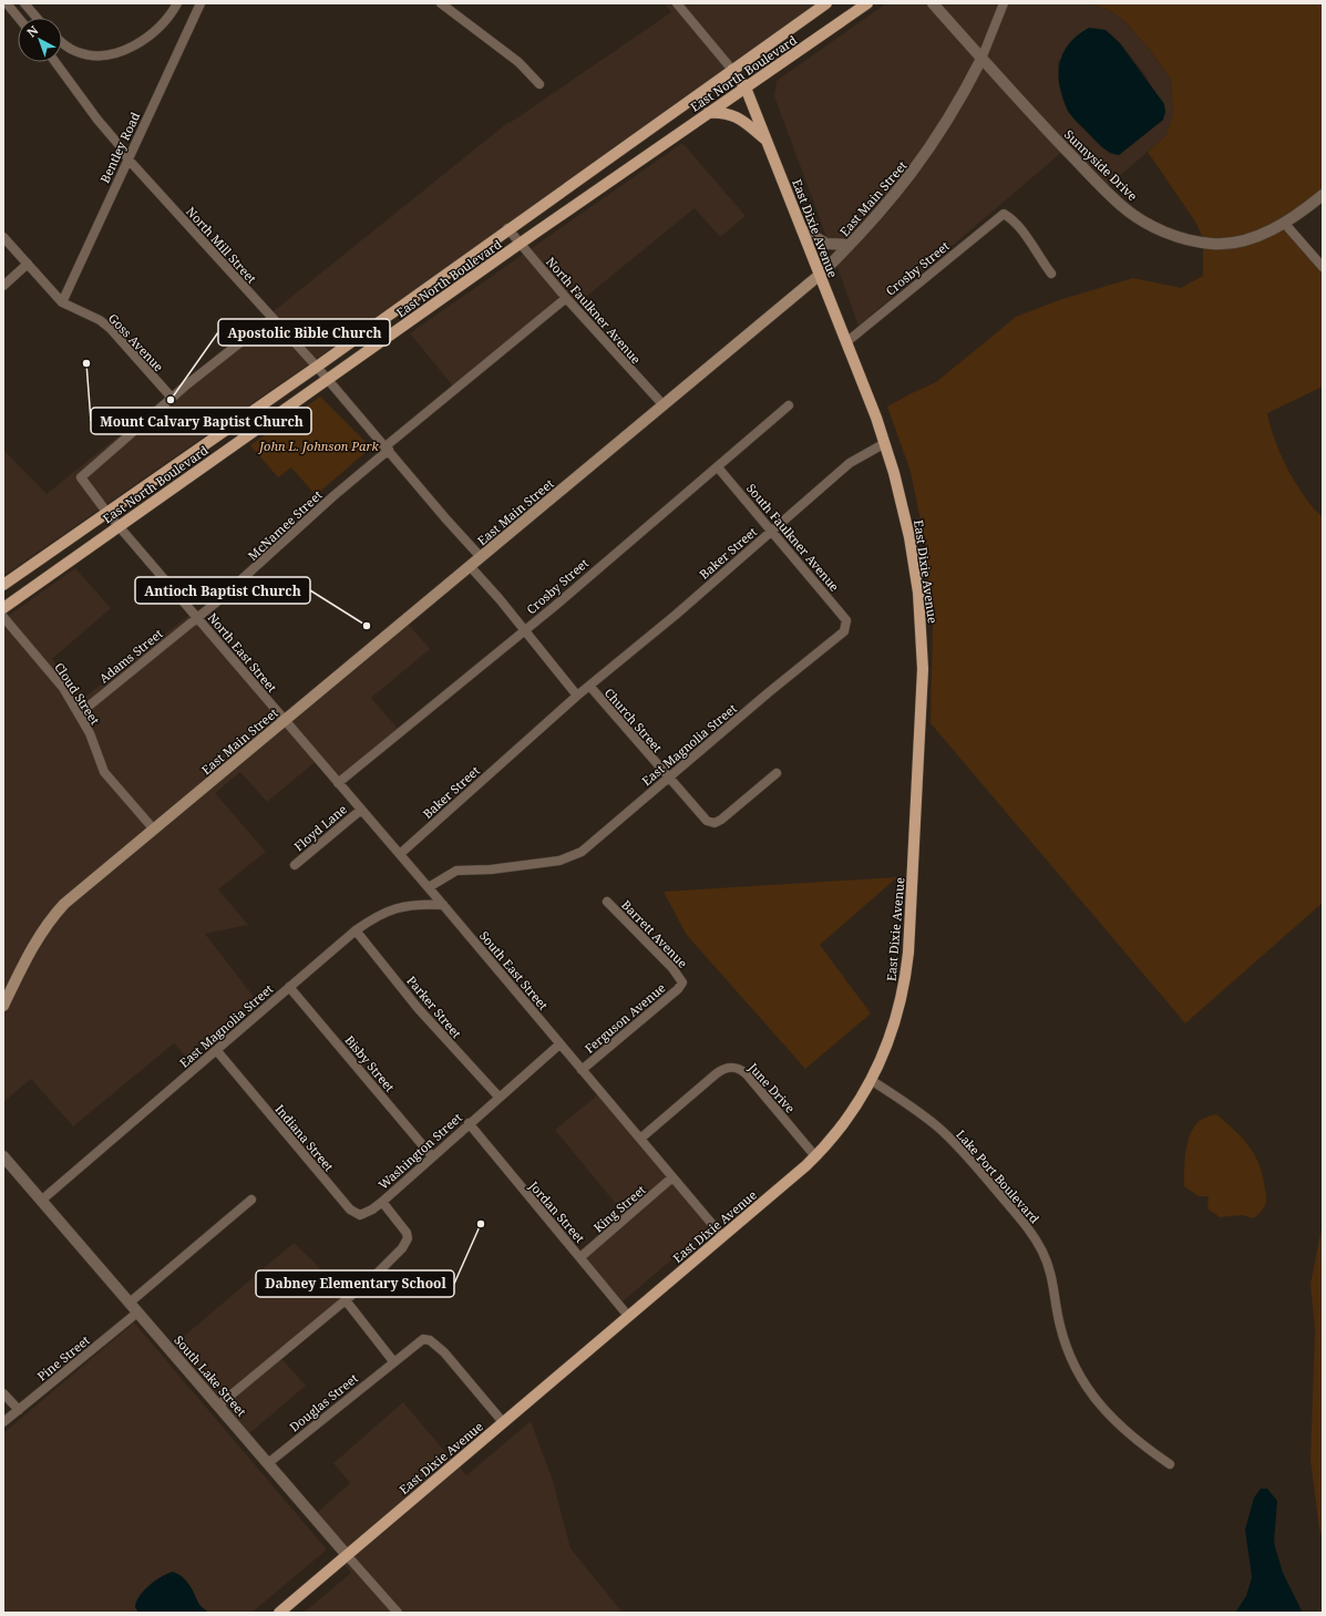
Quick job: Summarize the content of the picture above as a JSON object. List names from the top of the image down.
{
  "streets": {
    "main road": ["East North Boulevard", "East Main Street", "East Dixie Avenue"],
    "street": [
      "Bentley Road",
      "Sunnyside Drive",
      "North Mill Street",
      "Crosby Street",
      "North Faulkner Avenue",
      "Goss Avenue",
      "McNamee Street",
      "South Faulkner Avenue",
      "Baker Street",
      "North East Street",
      "Adams Street",
      "Cloud Street",
      "Church Street",
      "East Magnolia Street",
      "Floyd Lane",
      "Barrett Avenue",
      "South East Street",
      "Parker Street",
      "Ferguson Avenue",
      "Bisby Street",
      "June Drive",
      "Indiana Street",
      "Washington Street",
      "Lake Port Boulevard",
      "King Street",
      "Jordan Street",
      "Pine Street",
      "South Lake Street",
      "Douglas Street"
    ]
  },
  "crossings": [
    ["East North Boulevard", "East Dixie Avenue"],
    ["East North Boulevard", "North Mill Street"],
    ["East North Boulevard", "North Faulkner Avenue"],
    ["East North Boulevard", "North East Street"],
    ["Bentley Road", "North Mill Street"],
    ["Bentley Road", "Goss Avenue"],
    ["Sunnyside Drive", "East Main Street"],
    ["East Main Street", "East Dixie Avenue"],
    ["East Main Street", "North Mill Street"],
    ["East Main Street", "North Faulkner Avenue"],
    ["East Main Street", "North East Street"],
    ["East Main Street", "Cloud Street"],
    ["East Main Street", "South East Street"],
    ["East Dixie Avenue", "Crosby Street"],
    ["East Dixie Avenue", "Baker Street"],
    ["East Dixie Avenue", "South East Street"],
    ["East Dixie Avenue", "June Drive"],
    ["East Dixie Avenue", "Lake Port Boulevard"],
    ["East Dixie Avenue", "Jordan Street"],
    ["East Dixie Avenue", "South Lake Street"],
    ["North Mill Street", "McNamee Street"],
    ["Crosby Street", "South Faulkner Avenue"],
    ["Crosby Street", "South East Street"],
    ["North Faulkner Avenue", "McNamee Street"],
    ["Goss Avenue", "North East Street"],
    ["McNamee Street", "North East Street"],
    ["McNamee Street", "Adams Street"],
    ["South Faulkner Avenue", "Baker Street"],
    ["South Faulkner Avenue", "East Magnolia Street"],
    ["Baker Street", "Church Street"],
    ["Baker Street", "South East Street"],
    ["North East Street", "Adams Street"],
    ["North East Street", "South East Street"],
    ["Adams Street", "Cloud Street"],
    ["Church Street", "East Magnolia Street"],
    ["East Magnolia Street", "South East Street"],
    ["East Magnolia Street", "Parker Street"],
    ["East Magnolia Street", "Bisby Street"],
    ["East Magnolia Street", "Indiana Street"],
    ["East Magnolia Street", "South Lake Street"],
    ["Floyd Lane", "South East Street"],
    ["Barrett Avenue", "Ferguson Avenue"],
    ["South East Street", "Ferguson Avenue"],
    ["South East Street", "June Drive"],
    ["South East Street", "Washington Street"],
    ["South East Street", "King Street"],
    ["Parker Street", "Washington Street"],
    ["Bisby Street", "Washington Street"],
    ["Indiana Street", "Washington Street"],
    ["Washington Street", "Jordan Street"],
    ["Washington Street", "South Lake Street"],
    ["King Street", "Jordan Street"],
    ["Pine Street", "South Lake Street"],
    ["South Lake Street", "Douglas Street"]
  ],
  "parks": ["John L. Johnson Park"],
  "places": [
    "Mount Calvary Baptist Church",
    "Apostolic Bible Church",
    "Antioch Baptist Church",
    "Dabney Elementary School"
  ],
  "north": "top left"
}
